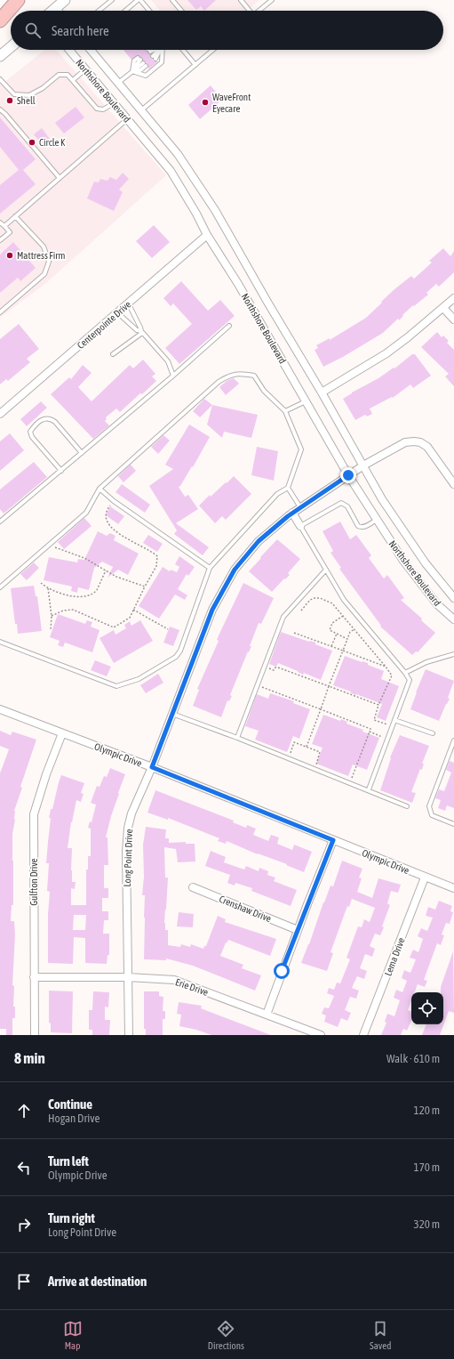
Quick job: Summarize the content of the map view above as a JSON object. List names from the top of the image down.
{
  "streets": {
    "street": [
      "Northshore Boulevard",
      "Centerpointe Drive",
      "Olympic Drive",
      "Long Point Drive",
      "Gulfton Drive",
      "Crenshaw Drive",
      "Lema Drive",
      "Erie Drive"
    ]
  },
  "crossings": [
    ["Northshore Boulevard", "Centerpointe Drive"],
    ["Northshore Boulevard", "Long Point Drive"],
    ["Olympic Drive", "Long Point Drive"],
    ["Olympic Drive", "Gulfton Drive"],
    ["Olympic Drive", "Lema Drive"],
    ["Long Point Drive", "Erie Drive"],
    ["Gulfton Drive", "Erie Drive"]
  ],
  "places": [
    "Shell",
    "WaveFront Eyecare",
    "Circle K",
    "Mattress Firm"
  ],
  "page": {
    "search": "Search here",
    "heading": ["8 min", "Walk · 610 m"],
    "list": [
      ["Continue", "Hogan Drive", "120 m"],
      ["Turn left", "Olympic Drive", "170 m"],
      ["Turn right", "Long Point Drive", "320 m"],
      "Arrive at destination"
    ],
    "nav": ["Map", "Directions", "Saved"]
  }
}
